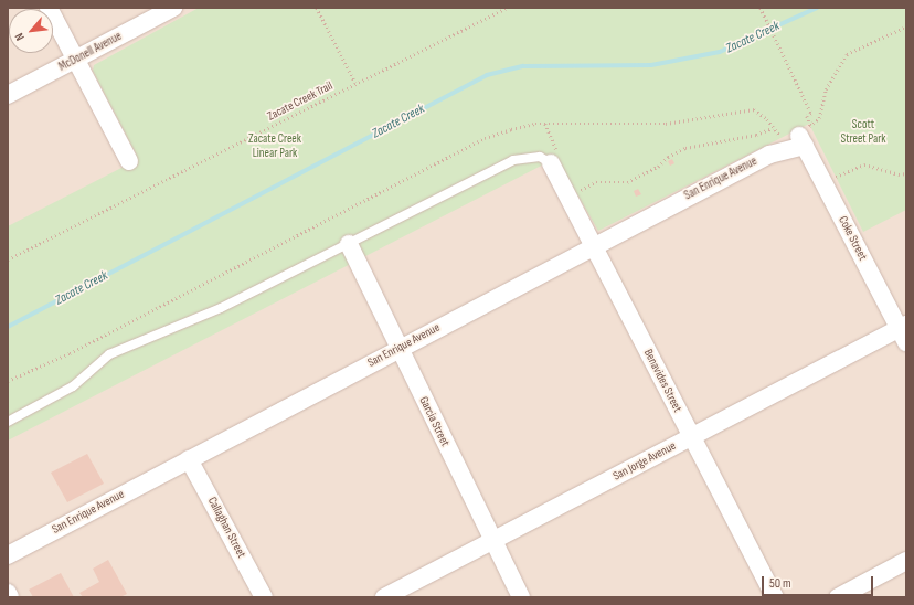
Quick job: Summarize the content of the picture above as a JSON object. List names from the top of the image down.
{
  "streets": {
    "street": [
      "McDonell Avenue",
      "San Enrique Avenue",
      "Coke Street",
      "Benavides Street",
      "Garcia Street",
      "San Jorge Avenue",
      "Callaghan Street"
    ],
    "path": ["Zacate Creek Trail"]
  },
  "crossings": [
    ["San Enrique Avenue", "Coke Street"],
    ["San Enrique Avenue", "Benavides Street"],
    ["San Enrique Avenue", "Garcia Street"],
    ["San Enrique Avenue", "Callaghan Street"],
    ["Coke Street", "San Jorge Avenue"],
    ["Benavides Street", "San Jorge Avenue"],
    ["Garcia Street", "San Jorge Avenue"]
  ],
  "water": ["Zacate Creek"],
  "parks": ["Scott Street Park", "Zacate Creek Linear Park"],
  "scale_bar": "50 m",
  "north": "bottom left"
}
